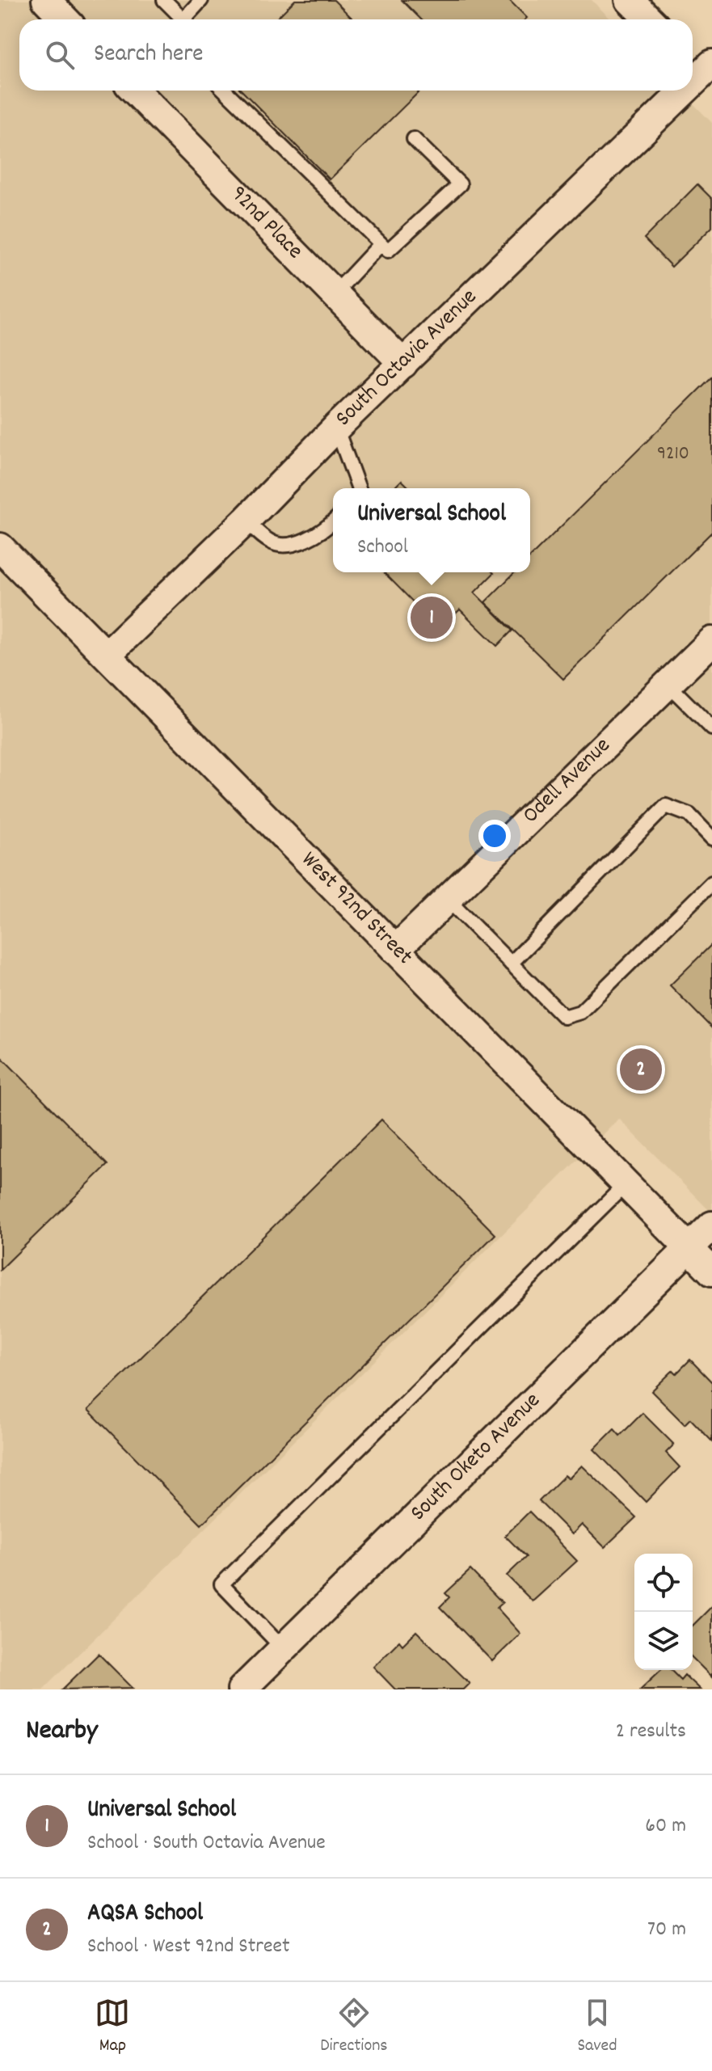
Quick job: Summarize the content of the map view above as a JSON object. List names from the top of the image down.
{
  "streets": {
    "street": [
      "92nd Place",
      "South Octavia Avenue",
      "Odell Avenue",
      "West 92nd Street",
      "South Oketo Avenue"
    ]
  },
  "crossings": [
    ["92nd Place", "South Octavia Avenue"],
    ["South Octavia Avenue", "West 92nd Street"],
    ["Odell Avenue", "West 92nd Street"],
    ["West 92nd Street", "South Oketo Avenue"]
  ],
  "house_numbers": ["9210"],
  "page": {
    "search": "Search here",
    "popup": ["Universal School", "School"],
    "pins": ["1", "2"],
    "heading": ["Nearby", "2 results"],
    "list": [
      {
        "mark": "1",
        "name": "Universal School",
        "note": "School · South Octavia Avenue",
        "value": "60 m"
      },
      {
        "mark": "2",
        "name": "AQSA School",
        "note": "School · West 92nd Street",
        "value": "70 m"
      }
    ],
    "nav": ["Map", "Directions", "Saved"]
  }
}
